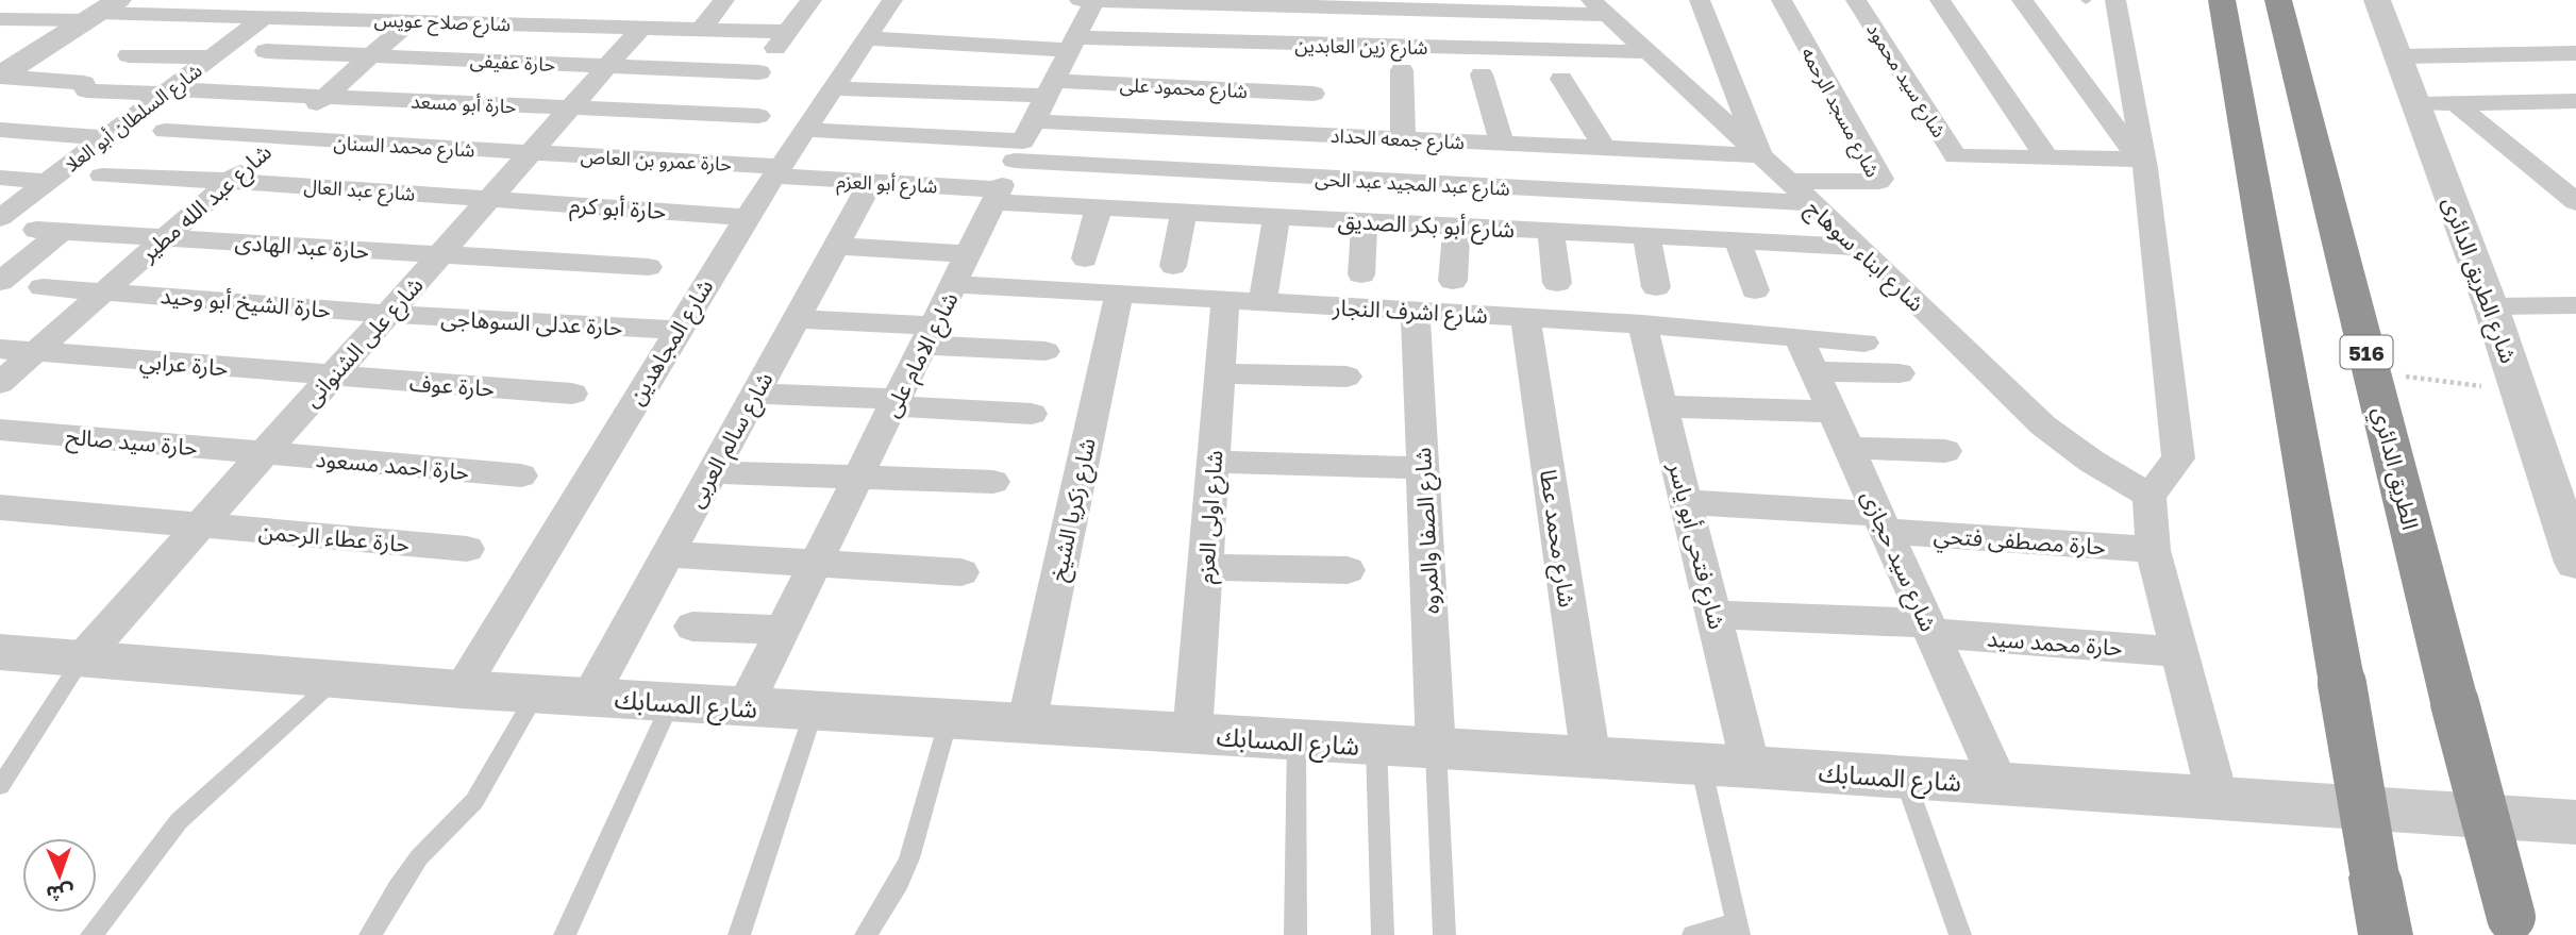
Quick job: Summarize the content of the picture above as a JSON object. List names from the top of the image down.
{
  "streets": {
    "highway": ["516", "الطريق الدائري"],
    "street": [
      "شارع صلاح عويس",
      "شارع زين العابدين",
      "حارة عفيفى",
      "شارع سيد محمود",
      "شارع محمود على",
      "حارة أبو مسعد",
      "شارع مسجد الرحمه",
      "شارع السلطان أبو العلا",
      "شارع جمعه الحداد",
      "شارع محمد السنان",
      "حارة عمرو بن العاص",
      "شارع أبو العزم",
      "شارع عبد المجيد عبد الحى",
      "شارع عبد العال",
      "شارع عبد الله مطير",
      "حارة أبو كرم",
      "شارع أبو بكر الصديق",
      "حارة عبد الهادى",
      "شارع ابناء سوهاج",
      "شارع الطريق الدائرى",
      "حارة الشيخ أبو وحيد",
      "شارع اشرف النجار",
      "حارة عدلى السوهاجى",
      "شارع على الشنوانى",
      "شارع المجاهدين",
      "شارع الامام على",
      "حارة عرابي",
      "حارة عوف",
      "شارع سالم العربى",
      "حارة سيد صالح",
      "حارة احمد مسعود",
      "شارع زكريا الشيخ",
      "شارع اولى العزم",
      "شارع الصفا والمروه",
      "حارة عطاء الرحمن",
      "شارع محمد عطا",
      "حارة مصطفى فتحي",
      "شارع فتحى أبو ياسر",
      "شارع سيد حجازى",
      "حارة محمد سيد",
      "شارع المسابك"
    ]
  },
  "crossings": [
    ["شارع صلاح عويس", "شارع السلطان أبو العلا"],
    ["شارع صلاح عويس", "شارع عبد الله مطير"],
    ["شارع صلاح عويس", "شارع على الشنوانى"],
    ["شارع زين العابدين", "شارع ابناء سوهاج"],
    ["شارع زين العابدين", "شارع المجاهدين"],
    ["شارع زين العابدين", "شارع الامام على"],
    ["حارة عفيفى", "شارع عبد الله مطير"],
    ["حارة عفيفى", "شارع على الشنوانى"],
    ["شارع محمود على", "شارع جمعه الحداد"],
    ["شارع محمود على", "شارع عبد المجيد عبد الحى"],
    ["شارع محمود على", "شارع الامام على"],
    ["حارة أبو مسعد", "شارع السلطان أبو العلا"],
    ["حارة أبو مسعد", "شارع عبد الله مطير"],
    ["حارة أبو مسعد", "شارع على الشنوانى"],
    ["شارع مسجد الرحمه", "شارع ابناء سوهاج"],
    ["شارع جمعه الحداد", "شارع عبد المجيد عبد الحى"],
    ["شارع جمعه الحداد", "شارع ابناء سوهاج"],
    ["شارع جمعه الحداد", "شارع الامام على"],
    ["شارع محمد السنان", "حارة عمرو بن العاص"],
    ["شارع محمد السنان", "شارع عبد الله مطير"],
    ["شارع محمد السنان", "شارع على الشنوانى"],
    ["حارة عمرو بن العاص", "شارع أبو العزم"],
    ["حارة عمرو بن العاص", "شارع على الشنوانى"],
    ["حارة عمرو بن العاص", "شارع المجاهدين"],
    ["شارع أبو العزم", "شارع أبو بكر الصديق"],
    ["شارع أبو العزم", "شارع المجاهدين"],
    ["شارع أبو العزم", "شارع الامام على"],
    ["شارع أبو العزم", "شارع سالم العربى"],
    ["شارع عبد المجيد عبد الحى", "شارع ابناء سوهاج"],
    ["شارع عبد المجيد عبد الحى", "شارع الامام على"],
    ["شارع عبد العال", "شارع عبد الله مطير"],
    ["شارع عبد العال", "حارة أبو كرم"],
    ["شارع عبد العال", "شارع على الشنوانى"],
    ["شارع عبد الله مطير", "حارة عبد الهادى"],
    ["شارع عبد الله مطير", "حارة الشيخ أبو وحيد"],
    ["شارع عبد الله مطير", "حارة عرابي"],
    ["حارة أبو كرم", "شارع على الشنوانى"],
    ["حارة أبو كرم", "شارع المجاهدين"],
    ["شارع أبو بكر الصديق", "شارع ابناء سوهاج"],
    ["شارع أبو بكر الصديق", "شارع الامام على"],
    ["حارة عبد الهادى", "شارع على الشنوانى"],
    ["حارة الشيخ أبو وحيد", "حارة عدلى السوهاجى"],
    ["حارة الشيخ أبو وحيد", "شارع على الشنوانى"],
    ["شارع اشرف النجار", "شارع الامام على"],
    ["شارع اشرف النجار", "شارع زكريا الشيخ"],
    ["شارع اشرف النجار", "شارع اولى العزم"],
    ["شارع اشرف النجار", "شارع الصفا والمروه"],
    ["شارع اشرف النجار", "شارع محمد عطا"],
    ["شارع اشرف النجار", "شارع فتحى أبو ياسر"],
    ["شارع اشرف النجار", "شارع سيد حجازى"],
    ["حارة عدلى السوهاجى", "شارع على الشنوانى"],
    ["حارة عدلى السوهاجى", "شارع المجاهدين"],
    ["شارع على الشنوانى", "حارة عرابي"],
    ["شارع على الشنوانى", "حارة عوف"],
    ["شارع على الشنوانى", "حارة سيد صالح"],
    ["شارع على الشنوانى", "حارة احمد مسعود"],
    ["شارع على الشنوانى", "حارة عطاء الرحمن"],
    ["شارع على الشنوانى", "شارع المسابك"],
    ["شارع المجاهدين", "شارع المسابك"],
    ["شارع الامام على", "شارع المسابك"],
    ["حارة عرابي", "حارة عوف"],
    ["شارع سالم العربى", "شارع المسابك"],
    ["حارة سيد صالح", "حارة احمد مسعود"],
    ["شارع زكريا الشيخ", "شارع المسابك"],
    ["شارع اولى العزم", "شارع المسابك"],
    ["شارع الصفا والمروه", "شارع المسابك"],
    ["شارع محمد عطا", "شارع المسابك"],
    ["حارة مصطفى فتحي", "شارع فتحى أبو ياسر"],
    ["حارة مصطفى فتحي", "شارع سيد حجازى"],
    ["شارع فتحى أبو ياسر", "حارة محمد سيد"],
    ["شارع فتحى أبو ياسر", "شارع المسابك"],
    ["شارع سيد حجازى", "حارة محمد سيد"],
    ["شارع سيد حجازى", "شارع المسابك"]
  ],
  "north": "bottom"
}
